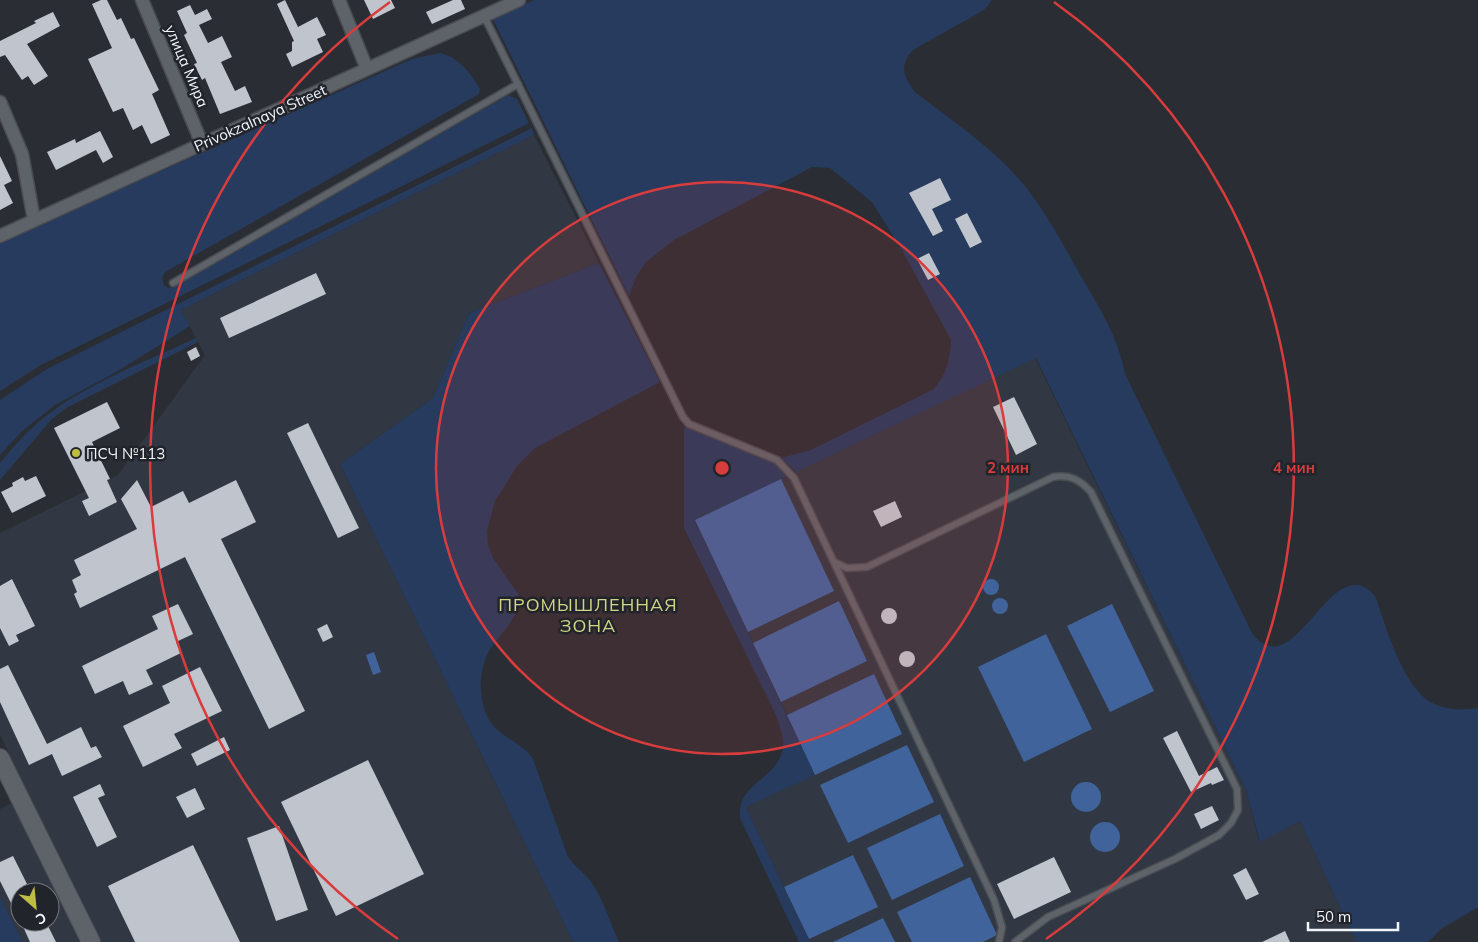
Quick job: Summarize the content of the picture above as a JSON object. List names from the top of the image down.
{
  "streets": {
    "street": ["улица Мира", "Privokzalnaya Street"]
  },
  "crossings": [
    ["улица Мира", "Privokzalnaya Street"]
  ],
  "districts": ["ПРОМЫШЛЕННАЯ ЗОНА"],
  "places": ["ПСЧ №113"],
  "scale_bar": "50 m",
  "north": "bottom right",
  "rings": ["2 мин", "4 мин"]
}
